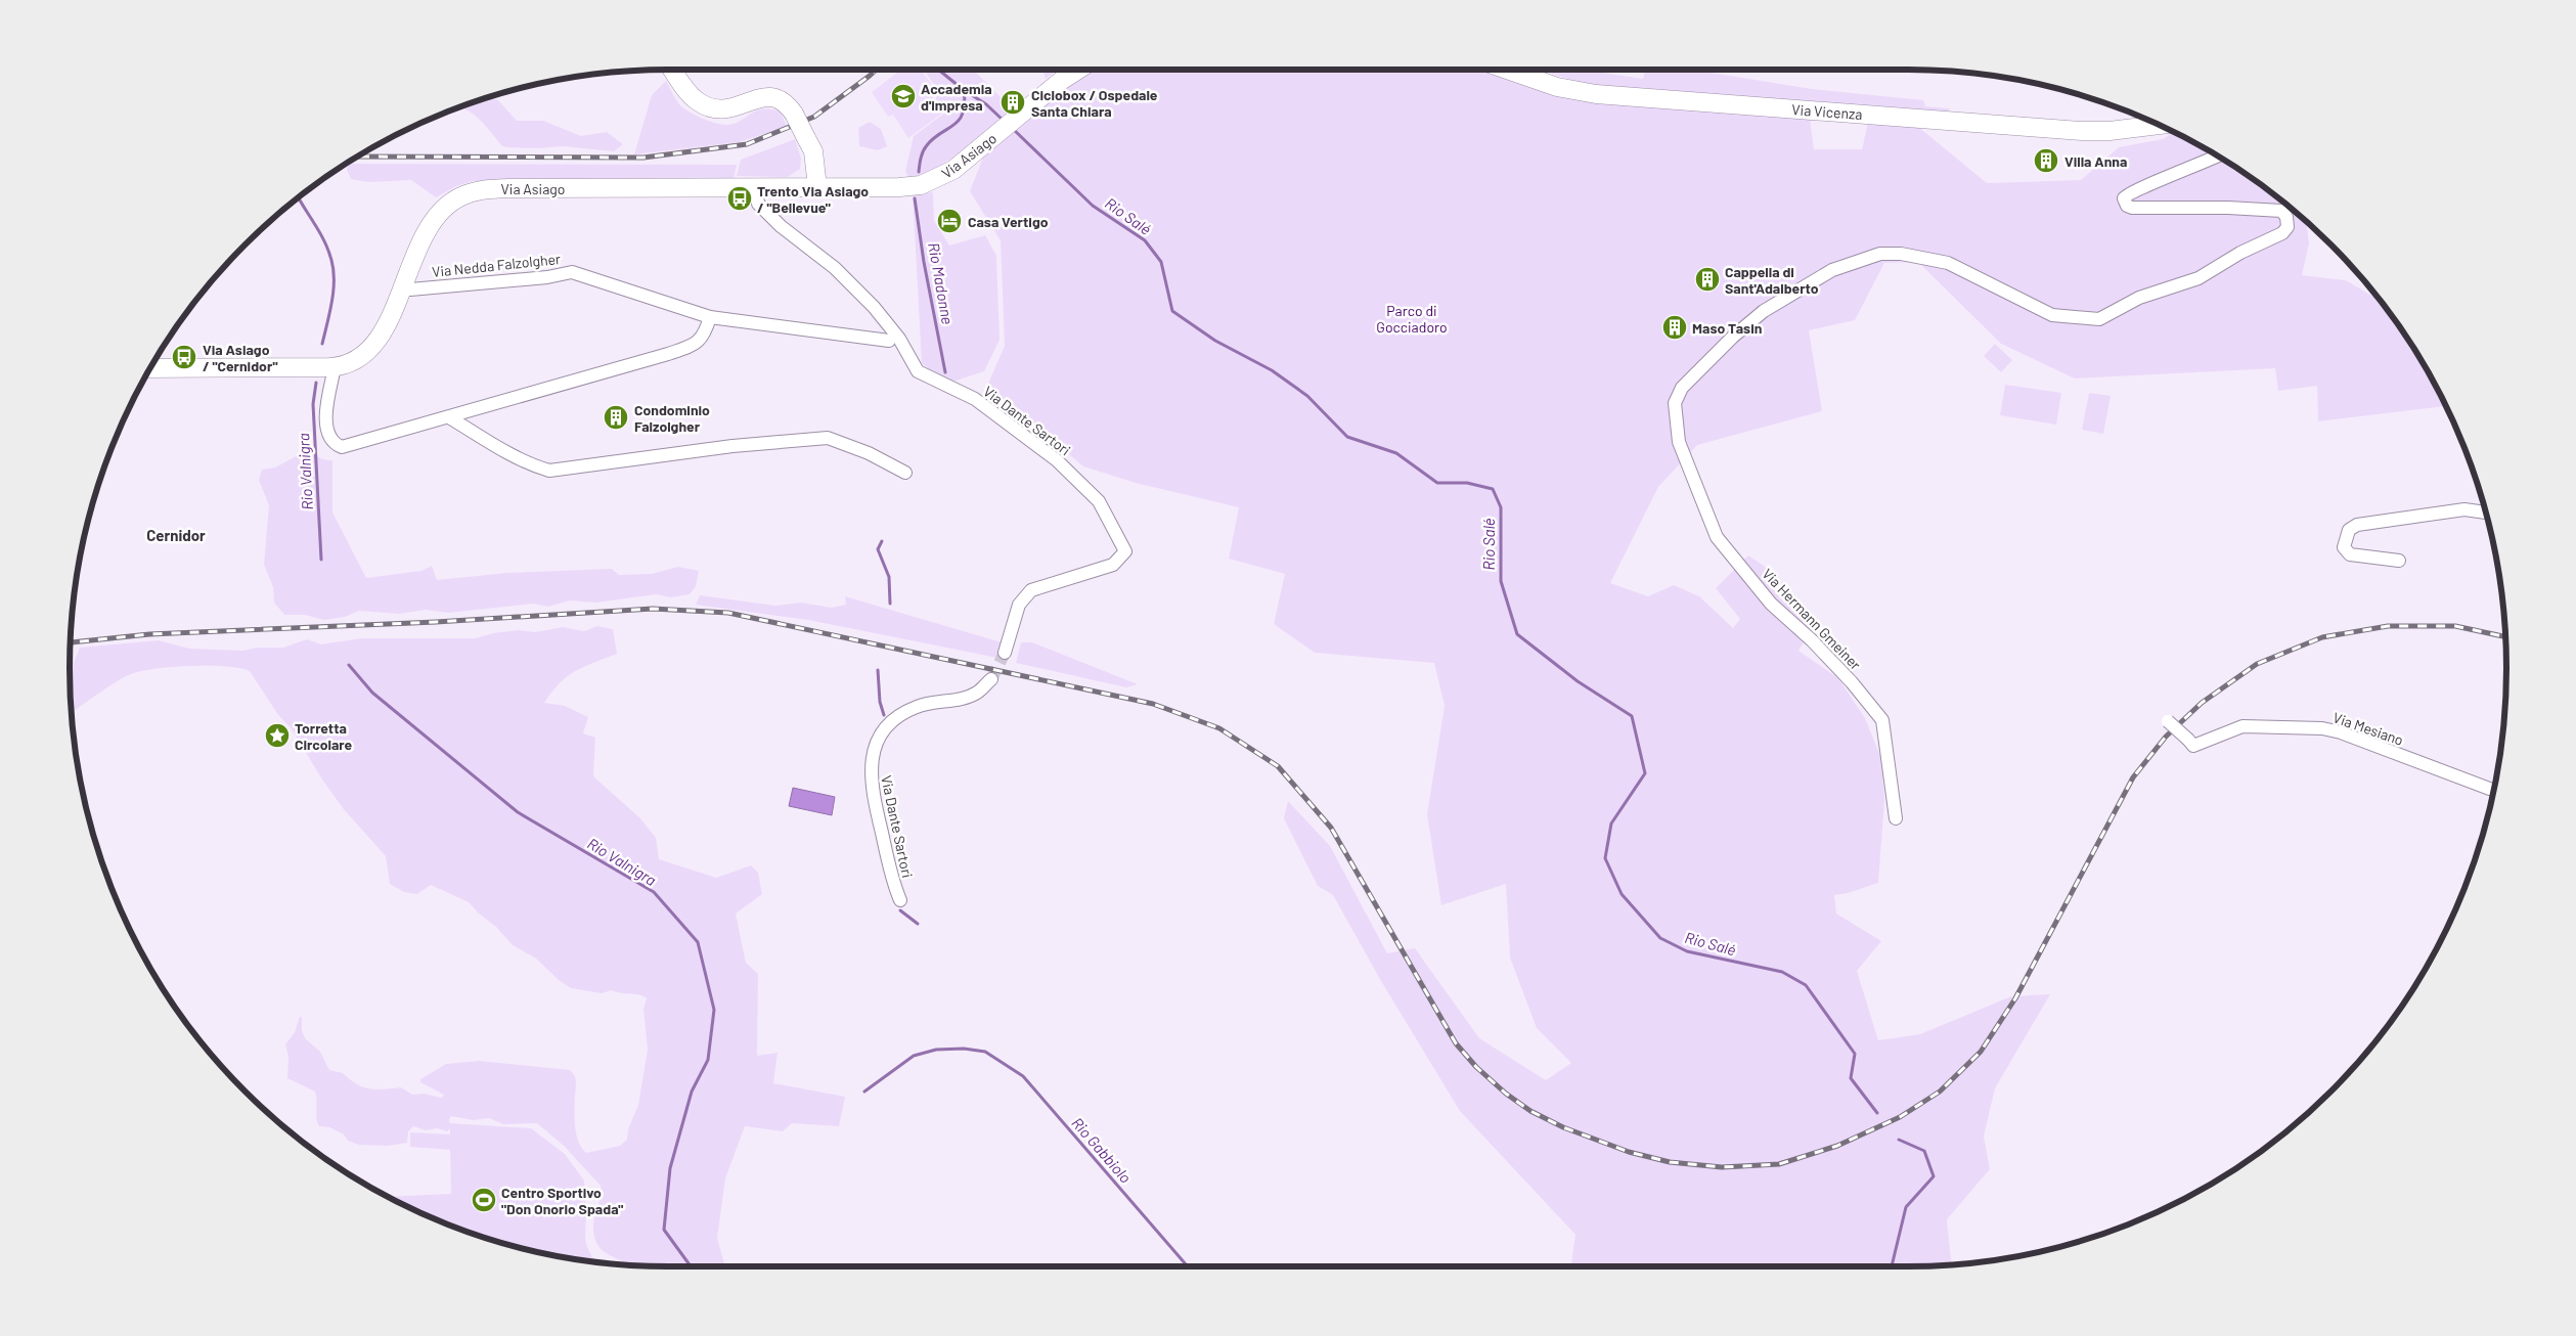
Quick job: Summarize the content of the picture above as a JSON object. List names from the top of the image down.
{
  "streets": {
    "main road": ["Via Vicenza", "Via Asiago"],
    "street": [
      "Via Nedda Falzolgher",
      "Via Dante Sartori",
      "Via Hermann Gmeiner",
      "Via Mesiano"
    ]
  },
  "crossings": [
    ["Via Asiago", "Via Nedda Falzolgher"],
    ["Via Asiago", "Via Dante Sartori"]
  ],
  "districts": ["Cernidor"],
  "water": [
    "Rio Salé",
    "Rio Madonne",
    "Rio Valnigra",
    "Rio Gabbiolo"
  ],
  "parks": ["Parco di Gocciadoro"],
  "places": {
    "school or university": ["Accademia d'impresa"],
    "building": [
      "Ciclobox / Ospedale Santa Chiara",
      "Villa Anna",
      "Cappella di Sant'Adalberto",
      "Maso Tasin",
      "Condominio Falzolgher"
    ],
    "bus stop": ["Trento Via Asiago / \"Bellevue\"", "Via Asiago / \"Cernidor\""],
    "hotel": ["Casa Vertigo"],
    "place": ["Torretta Circolare"],
    "sports": ["Centro Sportivo \"Don Onorio Spada\""]
  }
}
